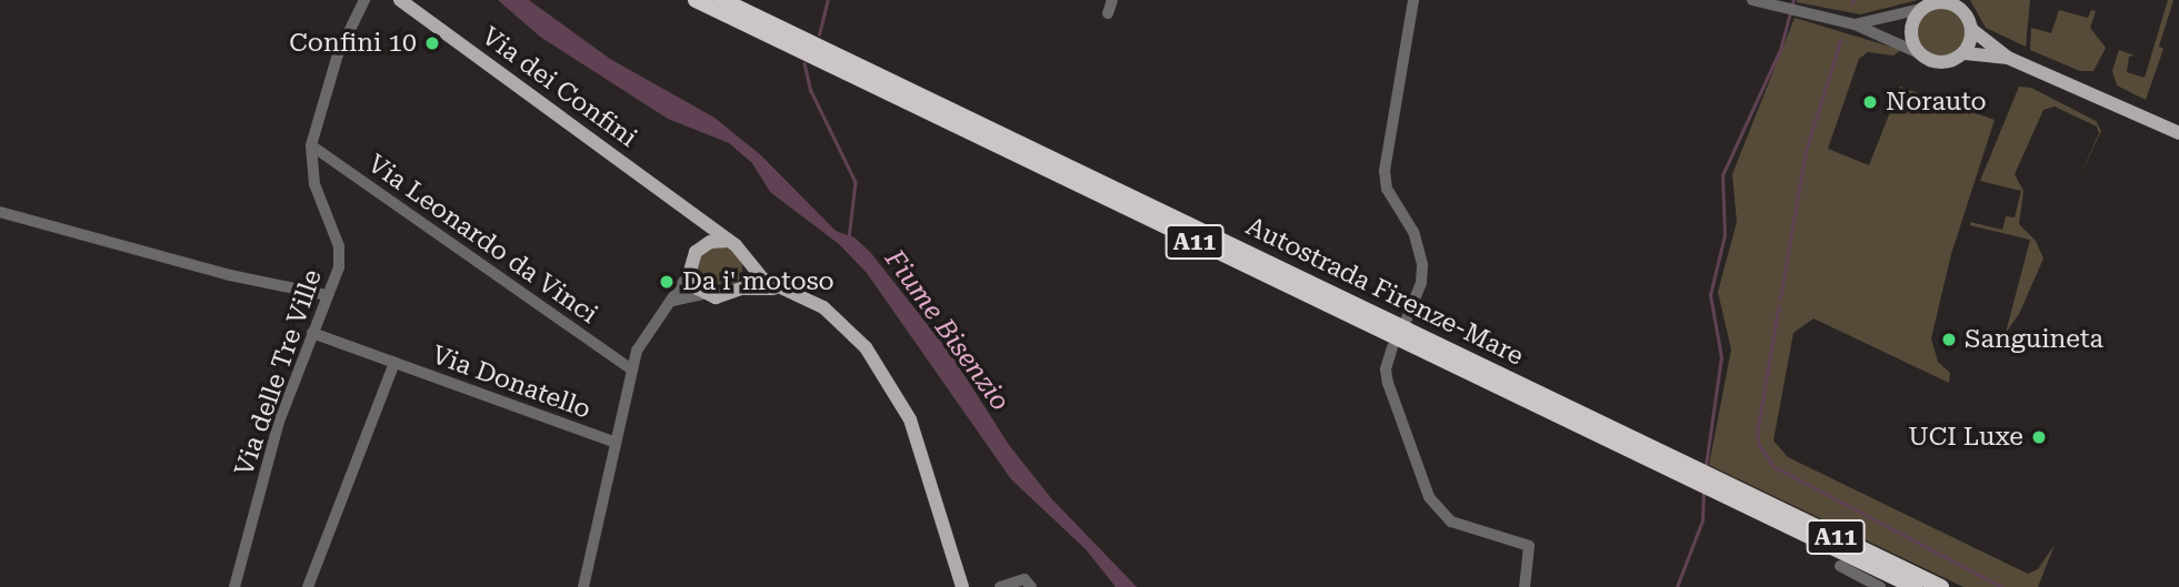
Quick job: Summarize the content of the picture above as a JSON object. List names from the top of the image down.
{
  "streets": {
    "highway": ["A11", "Autostrada Firenze-Mare"],
    "main road": ["Via dei Confini"],
    "street": ["Via Leonardo da Vinci", "Via delle Tre Ville", "Via Donatello"]
  },
  "crossings": [
    ["Via Leonardo da Vinci", "Via delle Tre Ville"],
    ["Via delle Tre Ville", "Via Donatello"]
  ],
  "water": ["Fiume Bisenzio"],
  "places": [
    "Confini 10",
    "Norauto",
    "Da i' motoso",
    "Sanguineta",
    "UCI Luxe"
  ]
}
